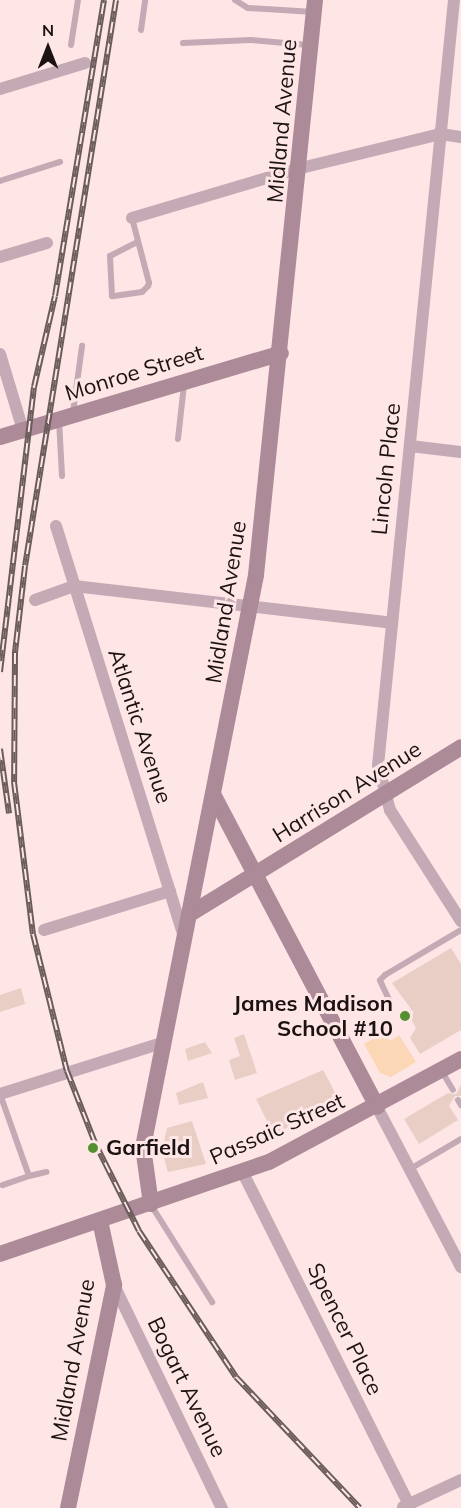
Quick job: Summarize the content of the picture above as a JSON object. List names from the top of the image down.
{
  "streets": {
    "street": [
      "Midland Avenue",
      "Monroe Street",
      "Lincoln Place",
      "Atlantic Avenue",
      "Harrison Avenue",
      "Passaic Street",
      "Spencer Place",
      "Bogart Avenue"
    ]
  },
  "crossings": [
    ["Midland Avenue", "Monroe Street"],
    ["Midland Avenue", "Atlantic Avenue"],
    ["Midland Avenue", "Harrison Avenue"],
    ["Midland Avenue", "Passaic Street"],
    ["Midland Avenue", "Bogart Avenue"],
    ["Lincoln Place", "Harrison Avenue"],
    ["Passaic Street", "Spencer Place"]
  ],
  "places": ["James Madison School #10", "Garfield"],
  "north": "top"
}
